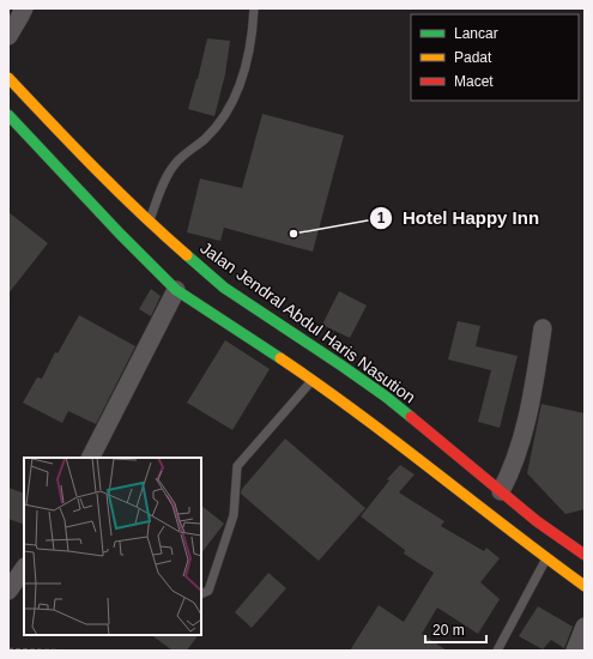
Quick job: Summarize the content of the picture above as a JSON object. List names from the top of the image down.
{
  "streets": {
    "highway": ["Jalan Jendral Abdul Haris Nasution"]
  },
  "places": ["Hotel Happy Inn"],
  "legend": ["Lancar", "Padat", "Macet"],
  "scale_bar": "20 m"
}
